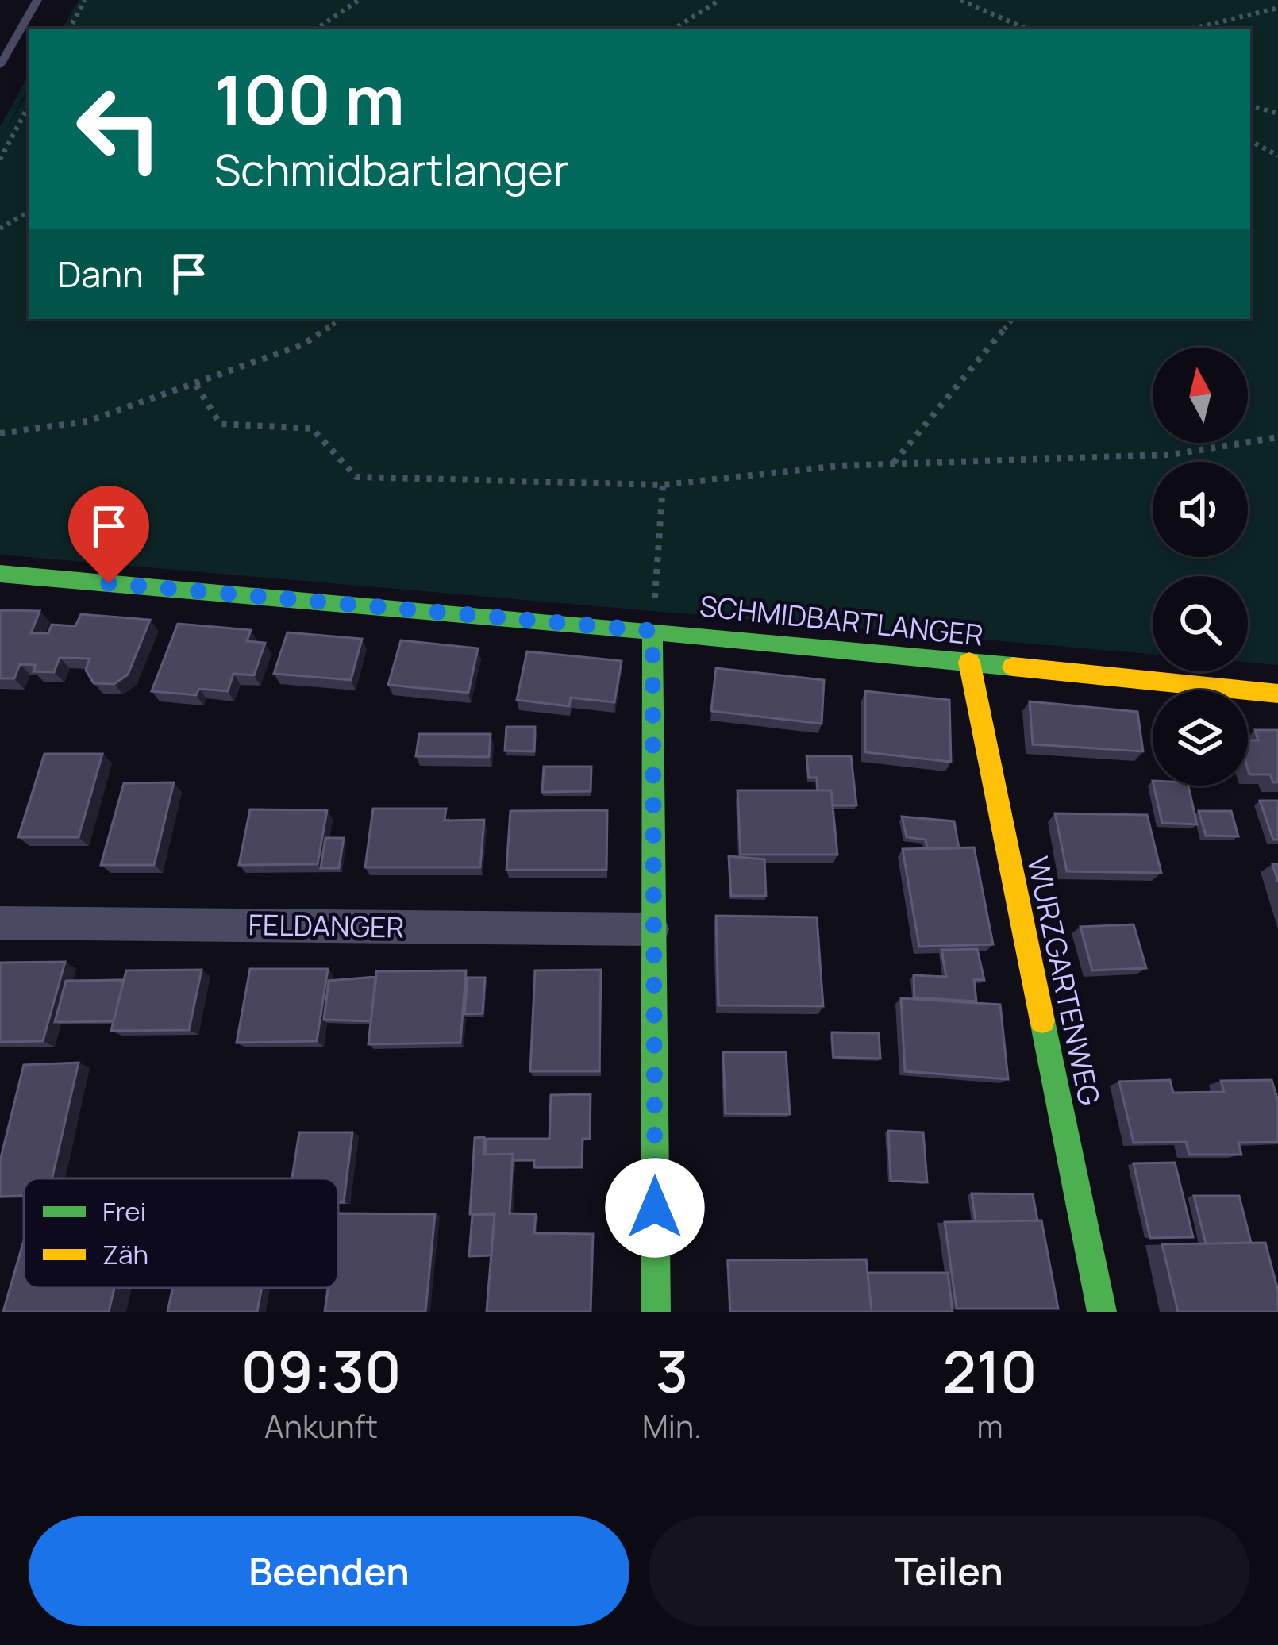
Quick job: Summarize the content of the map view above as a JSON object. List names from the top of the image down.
{
  "streets": {
    "street": ["SCHMIDBARTLANGER", "FELDANGER", "WURZGARTENWEG"]
  },
  "crossings": [
    ["SCHMIDBARTLANGER", "WURZGARTENWEG"]
  ],
  "legend": ["Frei", "Zäh"],
  "north": "top",
  "page": {
    "turn": ["100 m", "Schmidbartlanger"],
    "then": "Dann",
    "eta": [
      "09:30",
      "Ankunft",
      "3",
      "Min.",
      "210",
      "m"
    ],
    "buttons": ["Beenden", "Teilen"]
  }
}
